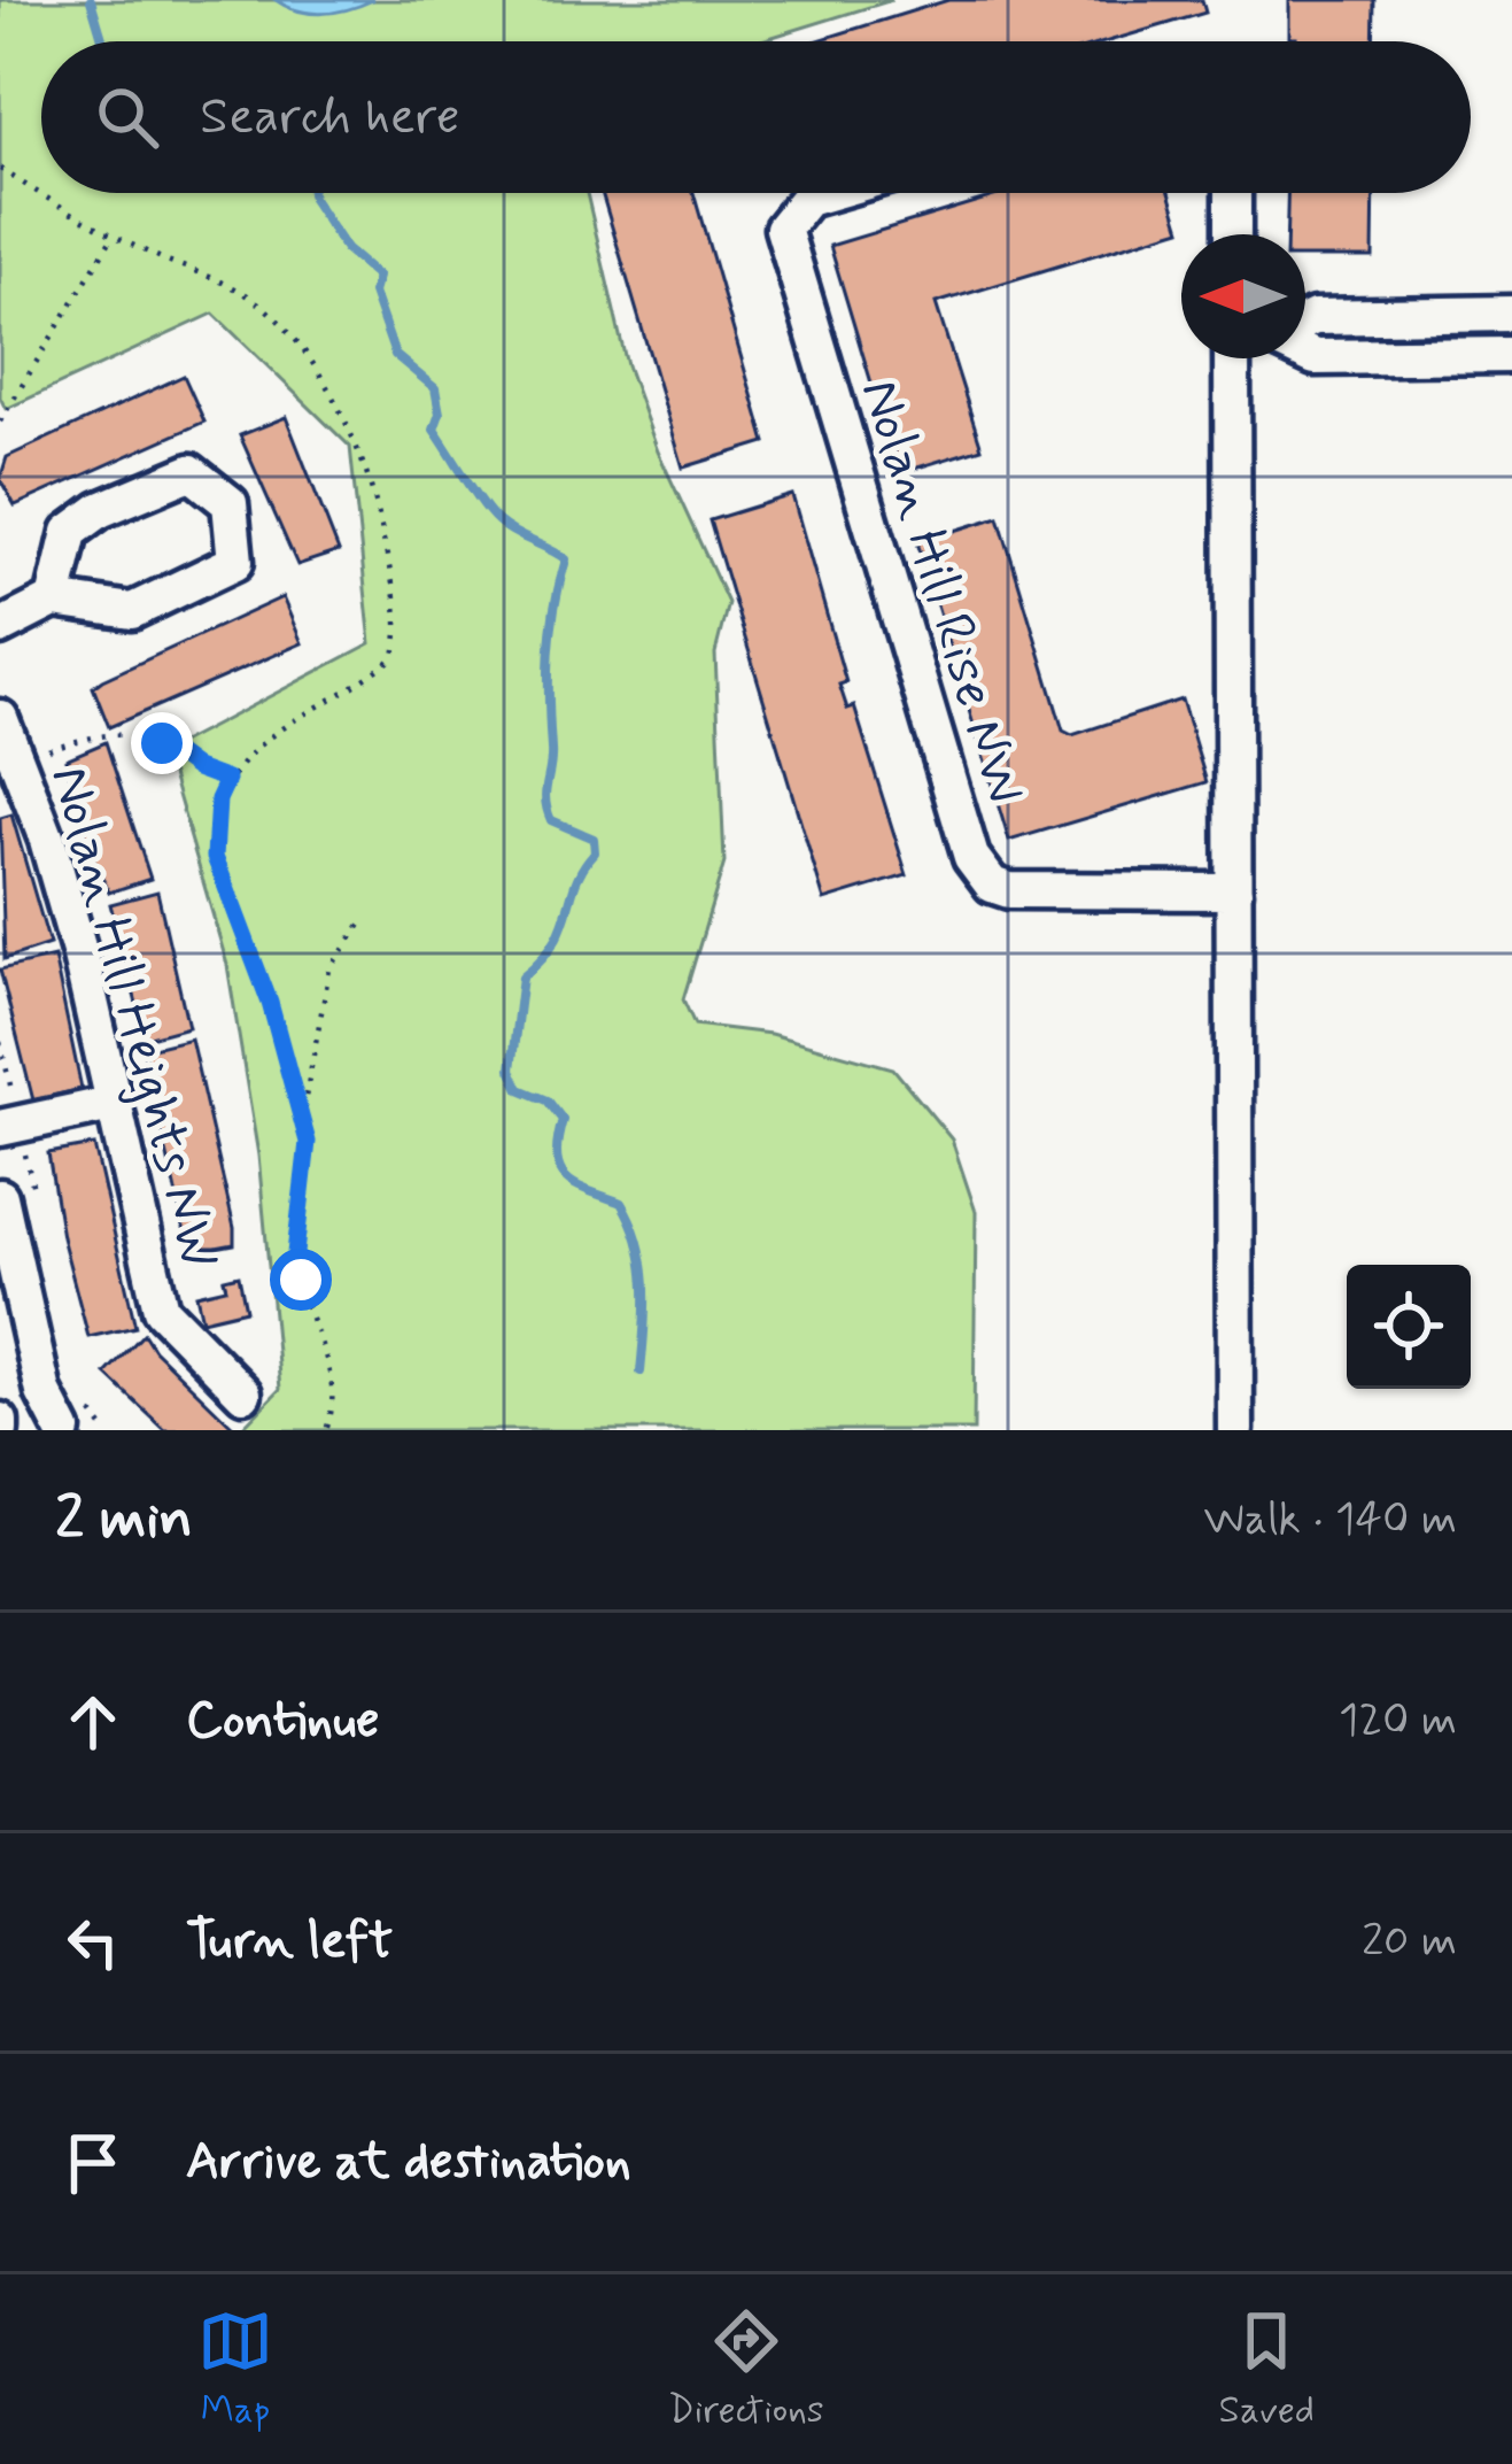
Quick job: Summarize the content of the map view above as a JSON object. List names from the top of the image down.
{
  "streets": {
    "street": ["Nolan Hill Rise NW", "Nolan Hill Heights NW"]
  },
  "north": "left",
  "page": {
    "search": "Search here",
    "heading": ["2 min", "Walk · 140 m"],
    "list": [
      ["Continue", "120 m"],
      ["Turn left", "20 m"],
      "Arrive at destination"
    ],
    "nav": ["Map", "Directions", "Saved"]
  }
}
